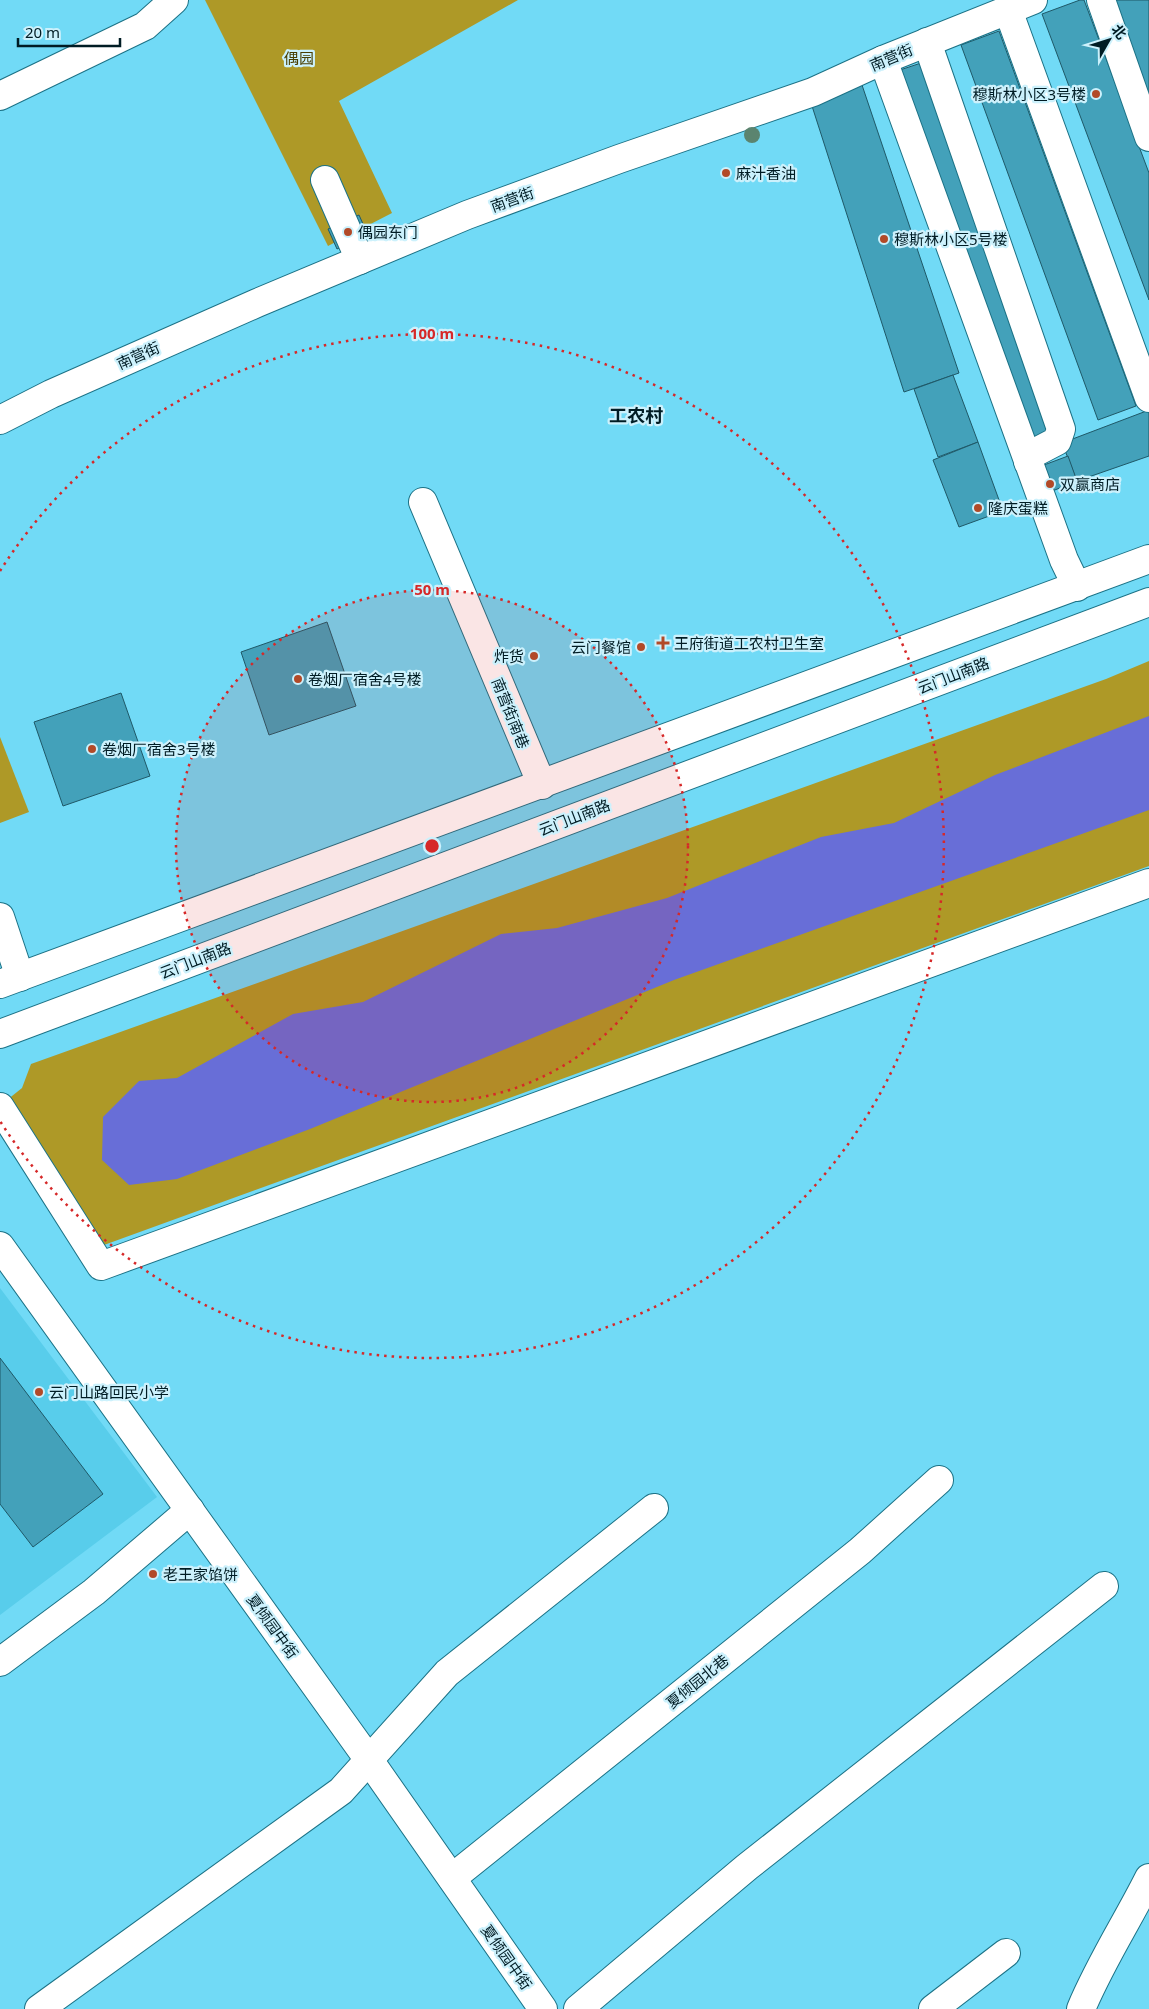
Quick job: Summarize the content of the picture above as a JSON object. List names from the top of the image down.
{
  "streets": {
    "street": [
      "南营街",
      "云门山南路",
      "南营街南巷",
      "夏倾园中街",
      "夏倾园北巷"
    ]
  },
  "crossings": [
    ["夏倾园中街", "夏倾园北巷"]
  ],
  "districts": ["工农村"],
  "parks": ["偶园"],
  "places": {
    "other": [
      "穆斯林小区3号楼",
      "麻汁香油",
      "偶园东门",
      "穆斯林小区5号楼",
      "双赢商店",
      "隆庆蛋糕",
      "云门餐馆",
      "炸货",
      "卷烟厂宿舍4号楼",
      "卷烟厂宿舍3号楼",
      "云门山路回民小学",
      "老王家馅饼"
    ],
    "health": ["王府街道工农村卫生室"]
  },
  "scale_bar": "20 m",
  "north": "top right",
  "rings": ["100 m", "50 m"]
}
